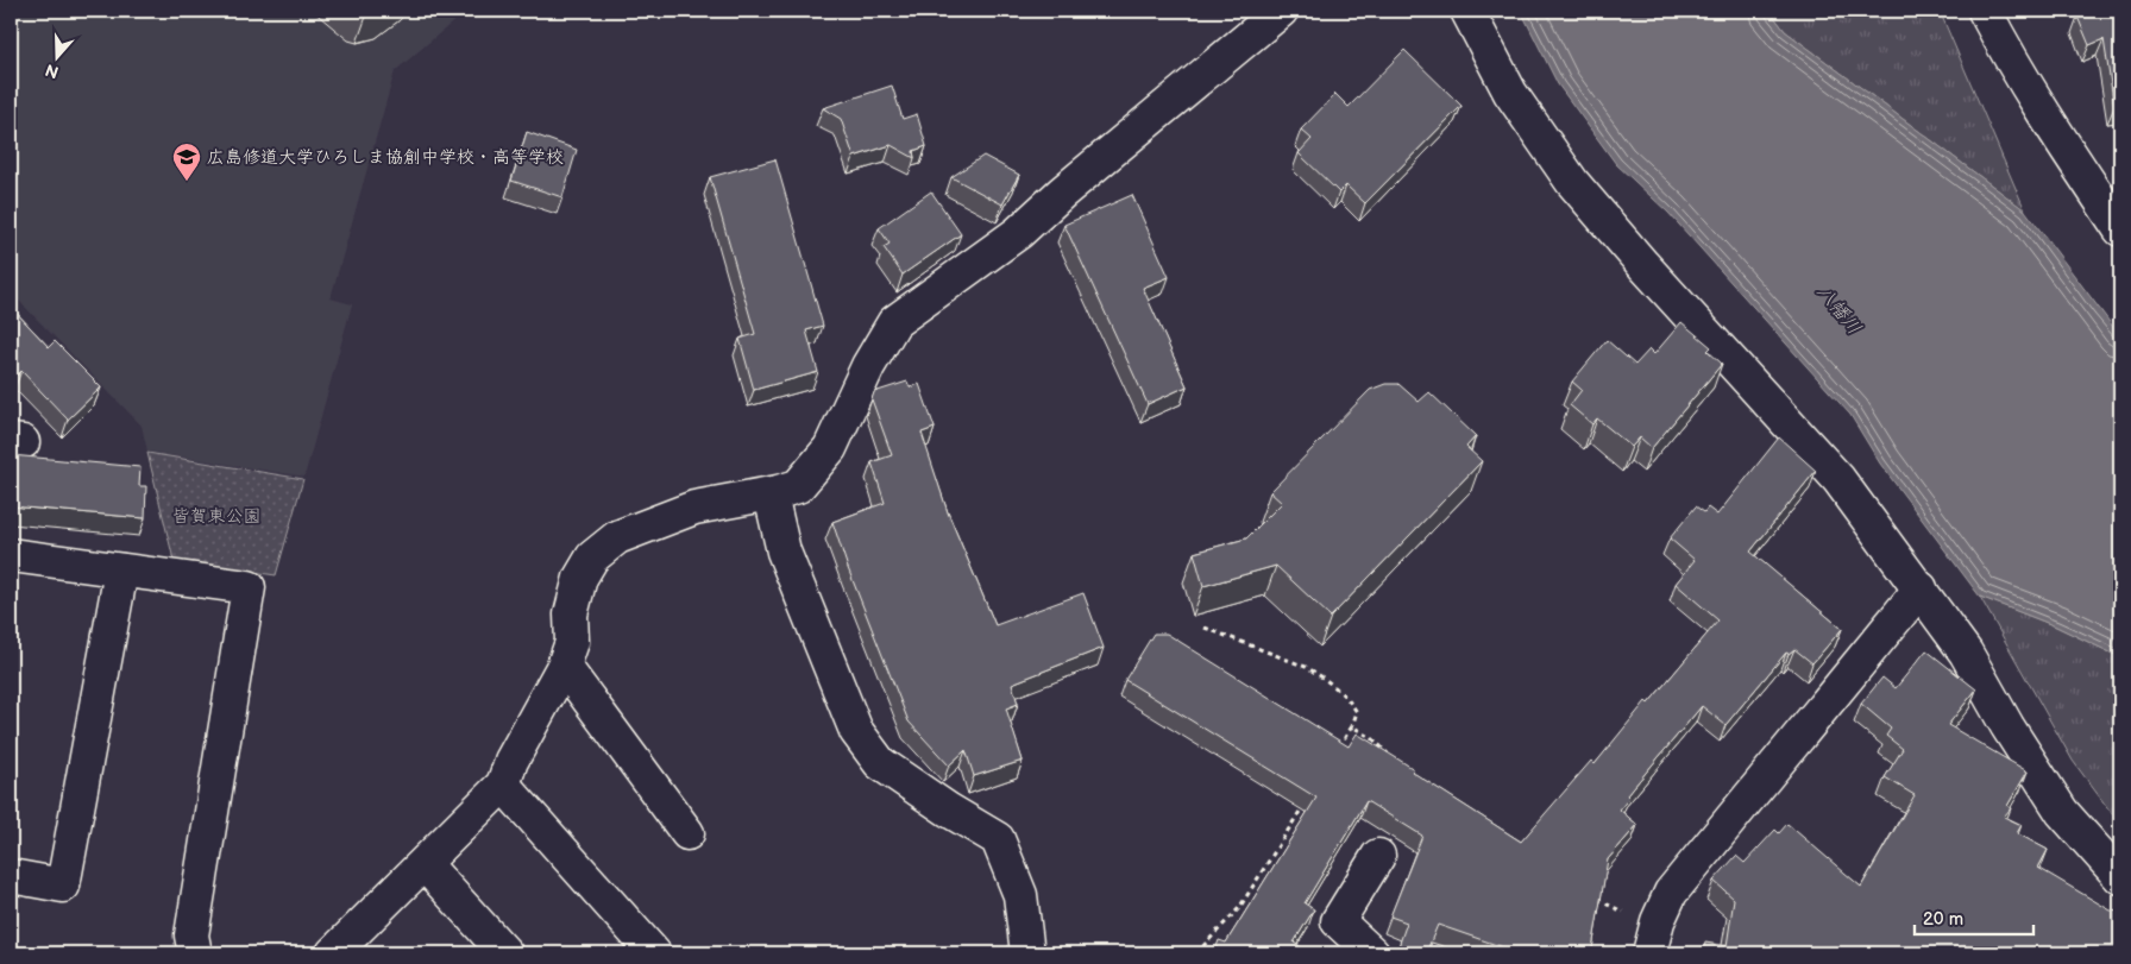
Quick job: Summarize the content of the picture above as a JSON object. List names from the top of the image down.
{
  "water": ["八幡川"],
  "parks": ["皆賀東公園"],
  "places": {
    "school or university": ["広島修道大学ひろしま協創中学校・高等学校"]
  },
  "scale_bar": "20 m",
  "north": "bottom"
}
